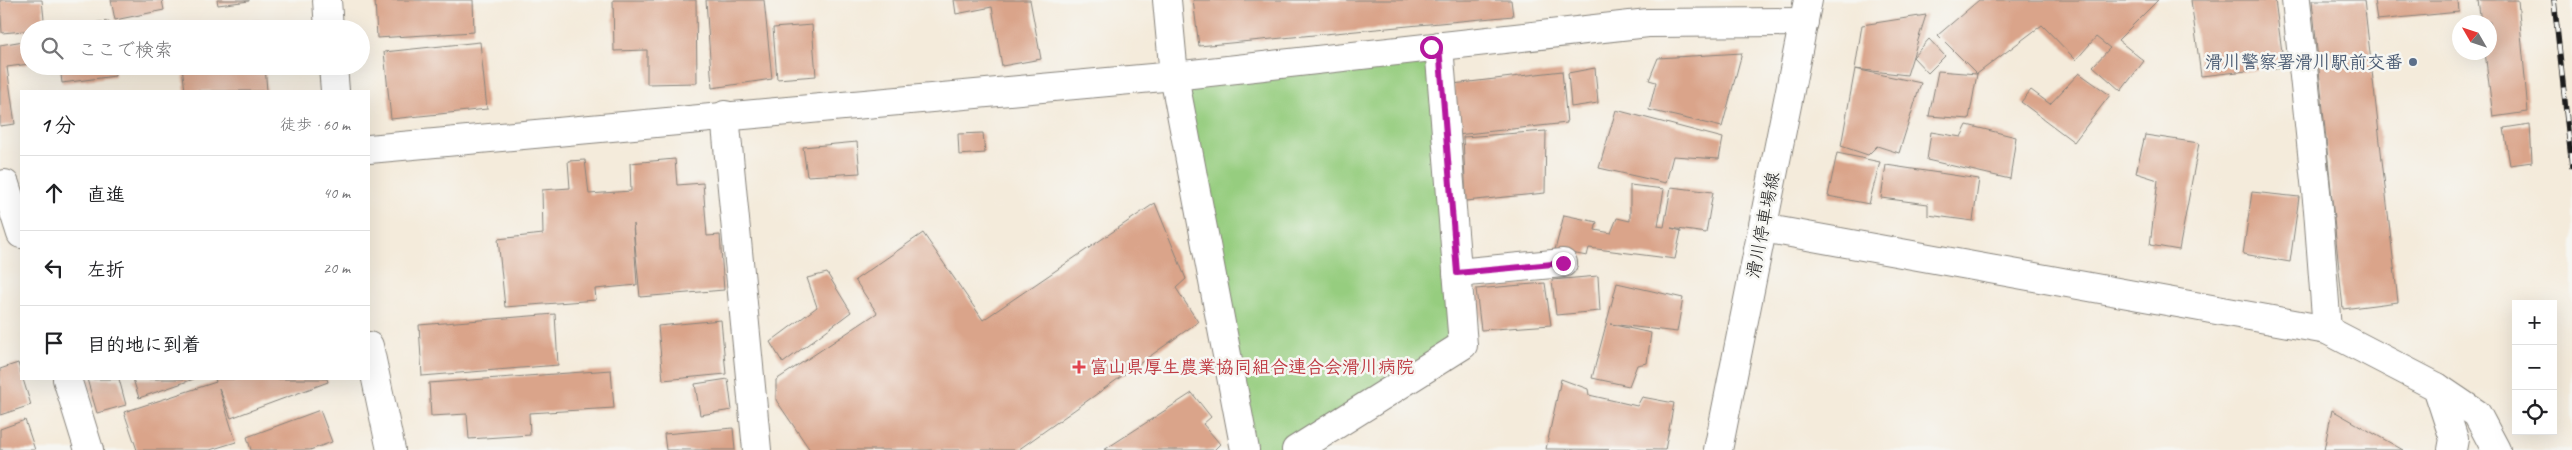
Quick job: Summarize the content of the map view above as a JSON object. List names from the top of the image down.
{
  "streets": {
    "street": ["滑川停車場線"]
  },
  "places": {
    "other": ["滑川警察署滑川駅前交番"],
    "health": ["富山県厚生農業協同組合連合会滑川病院"]
  },
  "north": "top left",
  "page": {
    "search": "ここで検索",
    "heading": ["1 分", "徒歩 · 60 m"],
    "list": [
      ["直進", "40 m"],
      ["左折", "20 m"],
      "目的地に到着"
    ],
    "map_buttons": ["+", "−"]
  }
}
